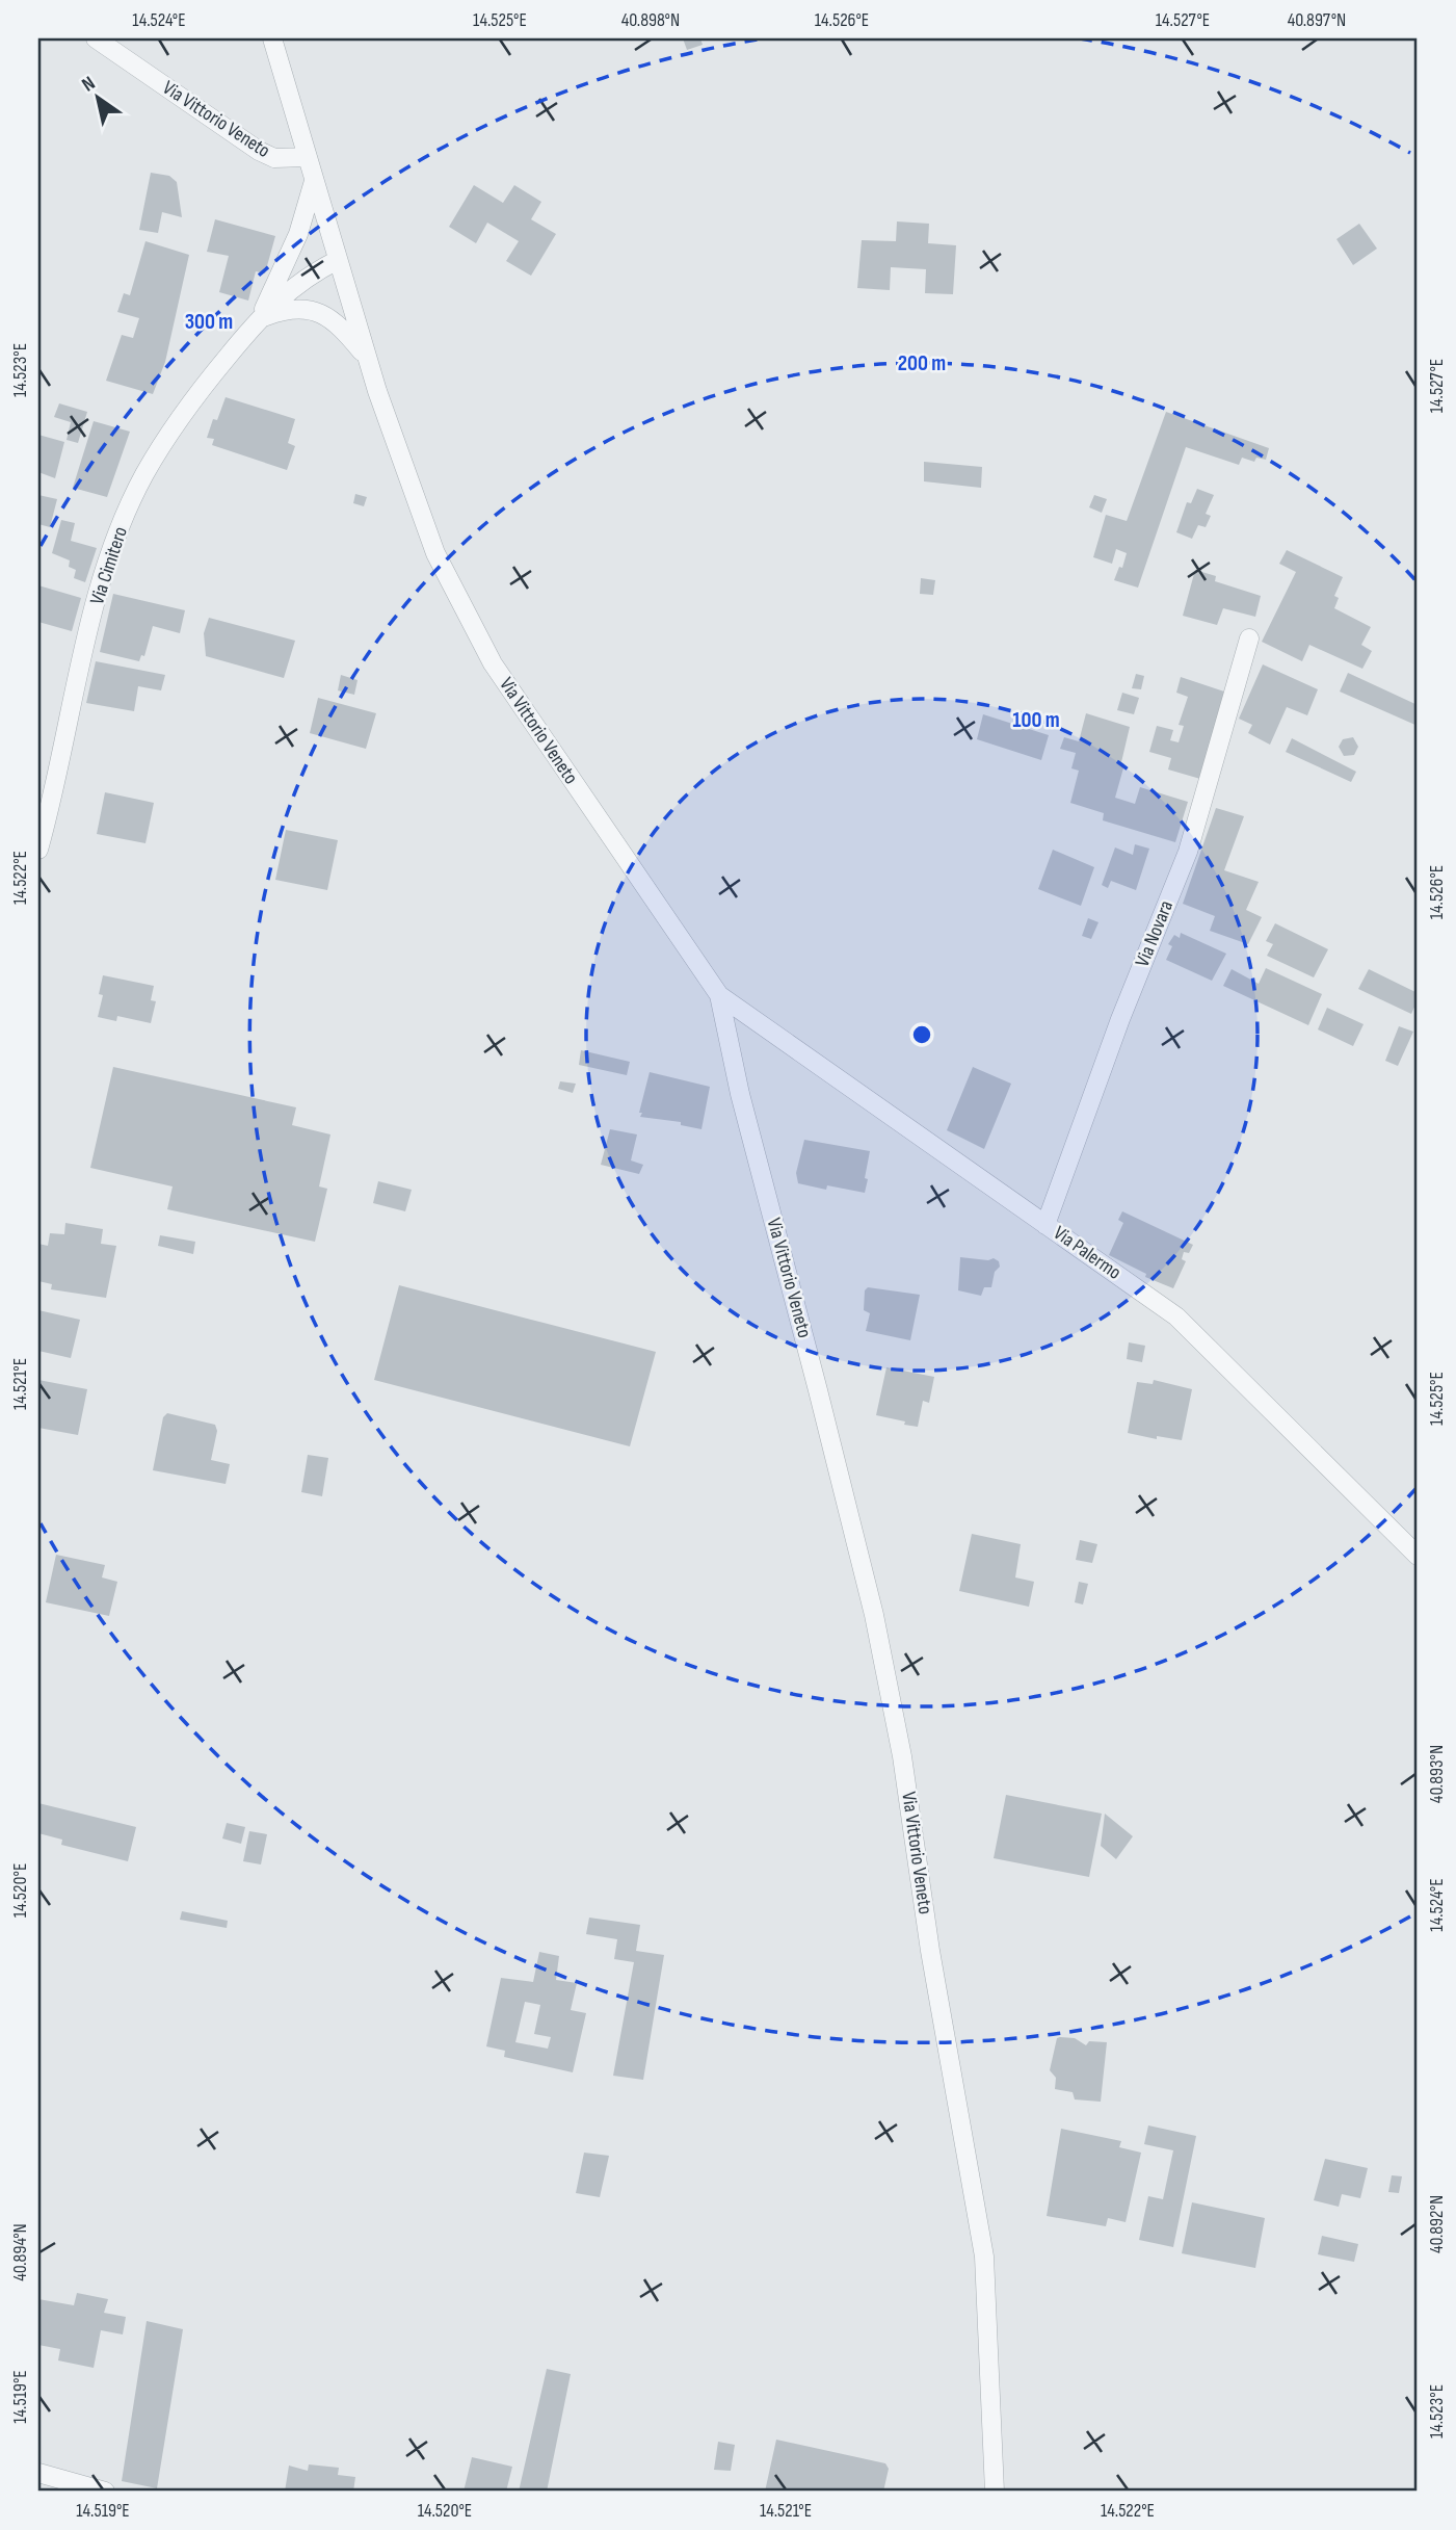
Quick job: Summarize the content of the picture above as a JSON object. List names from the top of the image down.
{
  "streets": {
    "street": [
      "Via Vittorio Veneto",
      "Via Cimitero",
      "Via Novara",
      "Via Palermo"
    ]
  },
  "crossings": [
    ["Via Vittorio Veneto", "Via Cimitero"],
    ["Via Vittorio Veneto", "Via Palermo"],
    ["Via Novara", "Via Palermo"]
  ],
  "north": "top left",
  "coordinates": [
    "14.524°E",
    "14.525°E",
    "40.898°N",
    "14.526°E",
    "14.527°E",
    "40.897°N",
    "14.523°E",
    "14.522°E",
    "14.521°E",
    "40.893°N",
    "14.520°E",
    "40.892°N",
    "40.894°N",
    "14.519°E"
  ],
  "rings": ["300 m", "200 m", "100 m"]
}
